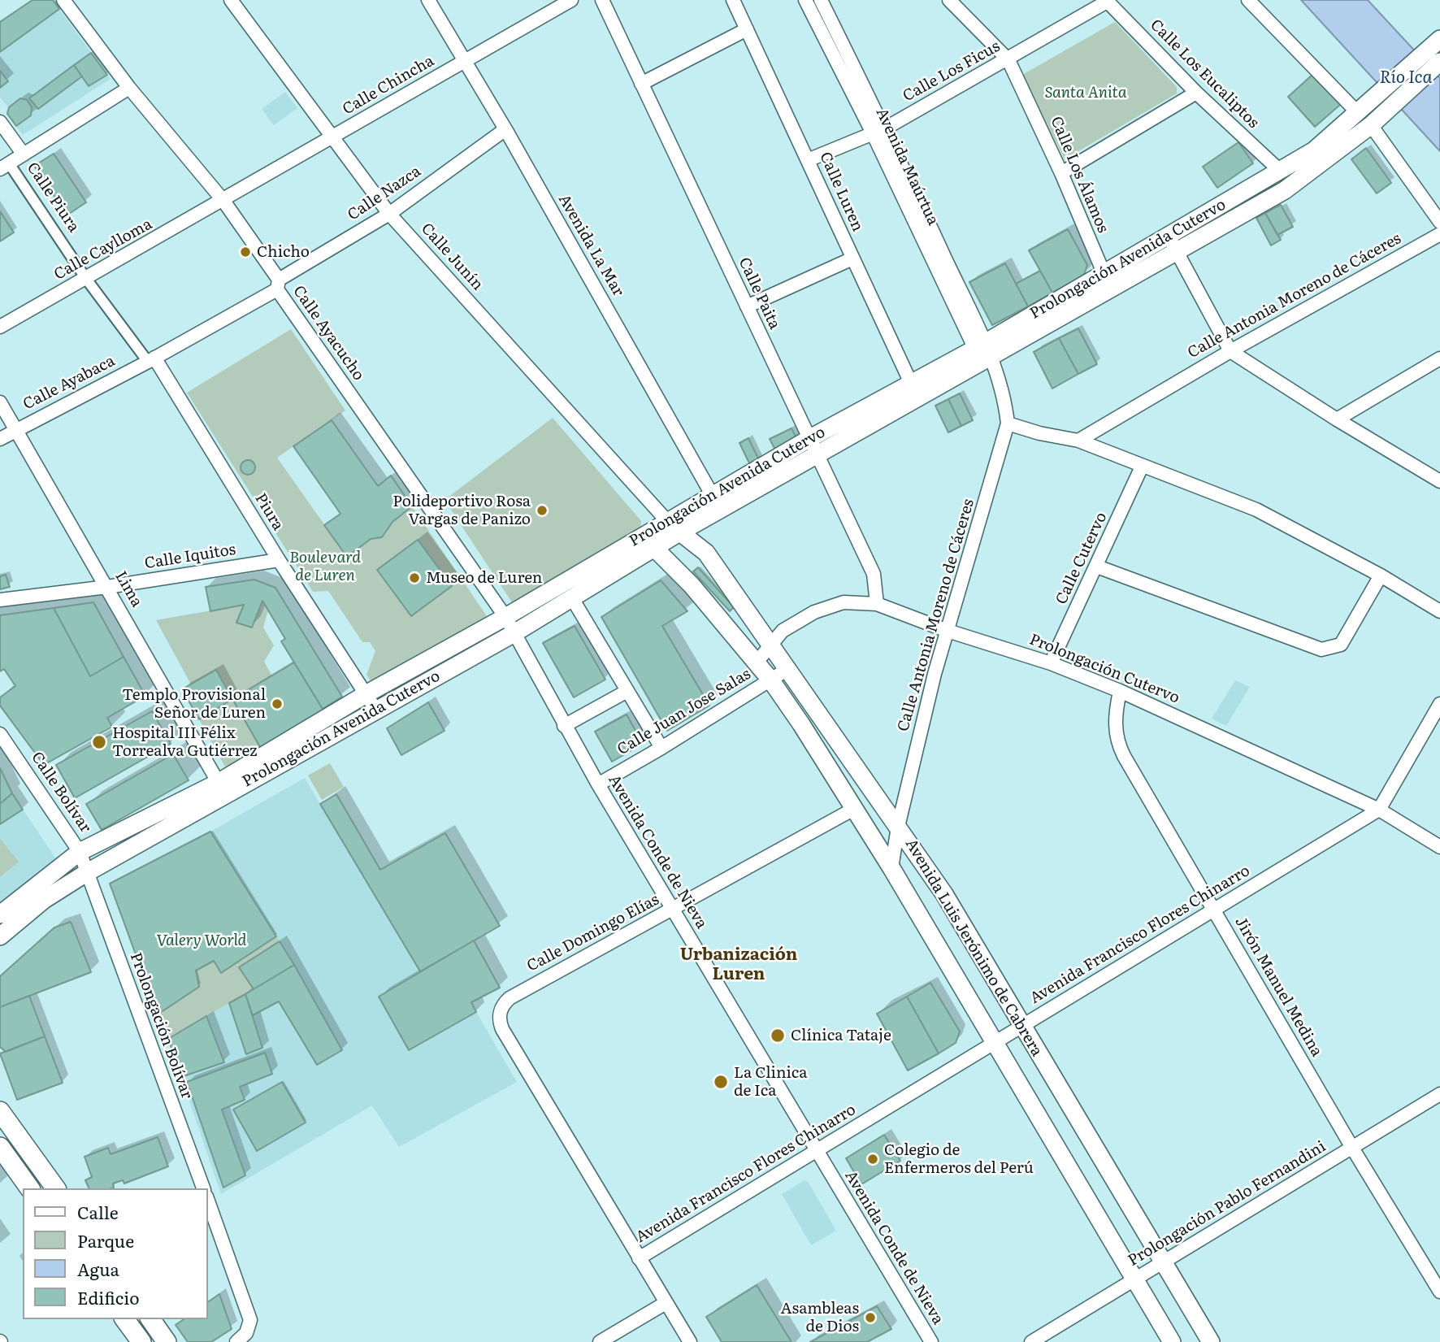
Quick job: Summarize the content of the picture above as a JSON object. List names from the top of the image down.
{
  "streets": {
    "street": [
      "Calle Los Ficus",
      "Calle Los Eucaliptos",
      "Calle Chincha",
      "Avenida Maúrtua",
      "Calle Los Álamos",
      "Calle Luren",
      "Calle Nazca",
      "Calle Piura",
      "Avenida La Mar",
      "Calle Caylloma",
      "Calle Junín",
      "Prolongación Avenida Cutervo",
      "Calle Paita",
      "Calle Antonia Moreno de Cáceres",
      "Calle Ayacucho",
      "Calle Ayabaca",
      "Piura",
      "Calle Iquitos",
      "Calle Cutervo",
      "Lima",
      "Prolongación Cutervo",
      "Calle Juan Jose Salas",
      "Calle Bolívar",
      "Avenida Conde de Nieva",
      "Calle Domingo Elías",
      "Avenida Francisco Flores Chinarro",
      "Avenida Luis Jerónimo de Cabrera",
      "Jirón Manuel Medina",
      "Prolongación Bolívar",
      "Prolongación Pablo Fernandini"
    ]
  },
  "crossings": [
    ["Calle Los Ficus", "Calle Los Eucaliptos"],
    ["Calle Los Ficus", "Avenida Maúrtua"],
    ["Calle Los Ficus", "Calle Los Álamos"],
    ["Calle Los Ficus", "Calle Luren"],
    ["Calle Los Eucaliptos", "Prolongación Avenida Cutervo"],
    ["Calle Chincha", "Avenida La Mar"],
    ["Calle Chincha", "Calle Caylloma"],
    ["Calle Chincha", "Calle Junín"],
    ["Calle Chincha", "Calle Ayacucho"],
    ["Avenida Maúrtua", "Prolongación Avenida Cutervo"],
    ["Avenida Maúrtua", "Calle Antonia Moreno de Cáceres"],
    ["Calle Los Álamos", "Prolongación Avenida Cutervo"],
    ["Calle Luren", "Prolongación Avenida Cutervo"],
    ["Calle Nazca", "Calle Piura"],
    ["Calle Nazca", "Avenida La Mar"],
    ["Calle Nazca", "Calle Junín"],
    ["Calle Nazca", "Calle Ayacucho"],
    ["Calle Nazca", "Calle Ayabaca"],
    ["Calle Nazca", "Piura"],
    ["Calle Piura", "Calle Caylloma"],
    ["Calle Piura", "Calle Ayacucho"],
    ["Calle Piura", "Calle Ayabaca"],
    ["Calle Piura", "Piura"],
    ["Avenida La Mar", "Prolongación Avenida Cutervo"],
    ["Calle Caylloma", "Calle Ayacucho"],
    ["Calle Junín", "Prolongación Avenida Cutervo"],
    ["Calle Junín", "Avenida Luis Jerónimo de Cabrera"],
    ["Prolongación Avenida Cutervo", "Calle Paita"],
    ["Prolongación Avenida Cutervo", "Calle Antonia Moreno de Cáceres"],
    ["Prolongación Avenida Cutervo", "Calle Ayacucho"],
    ["Prolongación Avenida Cutervo", "Piura"],
    ["Prolongación Avenida Cutervo", "Lima"],
    ["Prolongación Avenida Cutervo", "Calle Bolívar"],
    ["Prolongación Avenida Cutervo", "Avenida Conde de Nieva"],
    ["Prolongación Avenida Cutervo", "Avenida Luis Jerónimo de Cabrera"],
    ["Prolongación Avenida Cutervo", "Prolongación Bolívar"],
    ["Calle Paita", "Prolongación Cutervo"],
    ["Calle Antonia Moreno de Cáceres", "Prolongación Cutervo"],
    ["Calle Antonia Moreno de Cáceres", "Avenida Luis Jerónimo de Cabrera"],
    ["Calle Ayacucho", "Avenida Conde de Nieva"],
    ["Calle Ayabaca", "Piura"],
    ["Calle Ayabaca", "Lima"],
    ["Piura", "Calle Iquitos"],
    ["Calle Iquitos", "Lima"],
    ["Calle Cutervo", "Prolongación Cutervo"],
    ["Prolongación Cutervo", "Avenida Francisco Flores Chinarro"],
    ["Prolongación Cutervo", "Avenida Luis Jerónimo de Cabrera"],
    ["Prolongación Cutervo", "Jirón Manuel Medina"],
    ["Calle Juan Jose Salas", "Avenida Conde de Nieva"],
    ["Calle Juan Jose Salas", "Avenida Luis Jerónimo de Cabrera"],
    ["Calle Bolívar", "Prolongación Bolívar"],
    ["Avenida Conde de Nieva", "Calle Domingo Elías"],
    ["Avenida Conde de Nieva", "Avenida Francisco Flores Chinarro"],
    ["Calle Domingo Elías", "Avenida Francisco Flores Chinarro"],
    ["Calle Domingo Elías", "Avenida Luis Jerónimo de Cabrera"],
    ["Avenida Francisco Flores Chinarro", "Avenida Luis Jerónimo de Cabrera"],
    ["Avenida Francisco Flores Chinarro", "Jirón Manuel Medina"],
    ["Avenida Luis Jerónimo de Cabrera", "Prolongación Pablo Fernandini"],
    ["Jirón Manuel Medina", "Prolongación Pablo Fernandini"]
  ],
  "districts": ["Urbanización Luren"],
  "water": ["Río Ica"],
  "parks": ["Santa Anita", "Boulevard de Luren", "Valery World"],
  "places": [
    "Chicho",
    "Polideportivo Rosa Vargas de Panizo",
    "Museo de Luren",
    "Templo Provisional Señor de Luren",
    "Hospital III Félix Torrealva Gutiérrez",
    "Clínica Tataje",
    "La Clinica de Ica",
    "Colegio de Enfermeros del Perú",
    "Asambleas de Dios"
  ],
  "legend": [
    "Calle",
    "Parque",
    "Agua",
    "Edificio"
  ]
}
